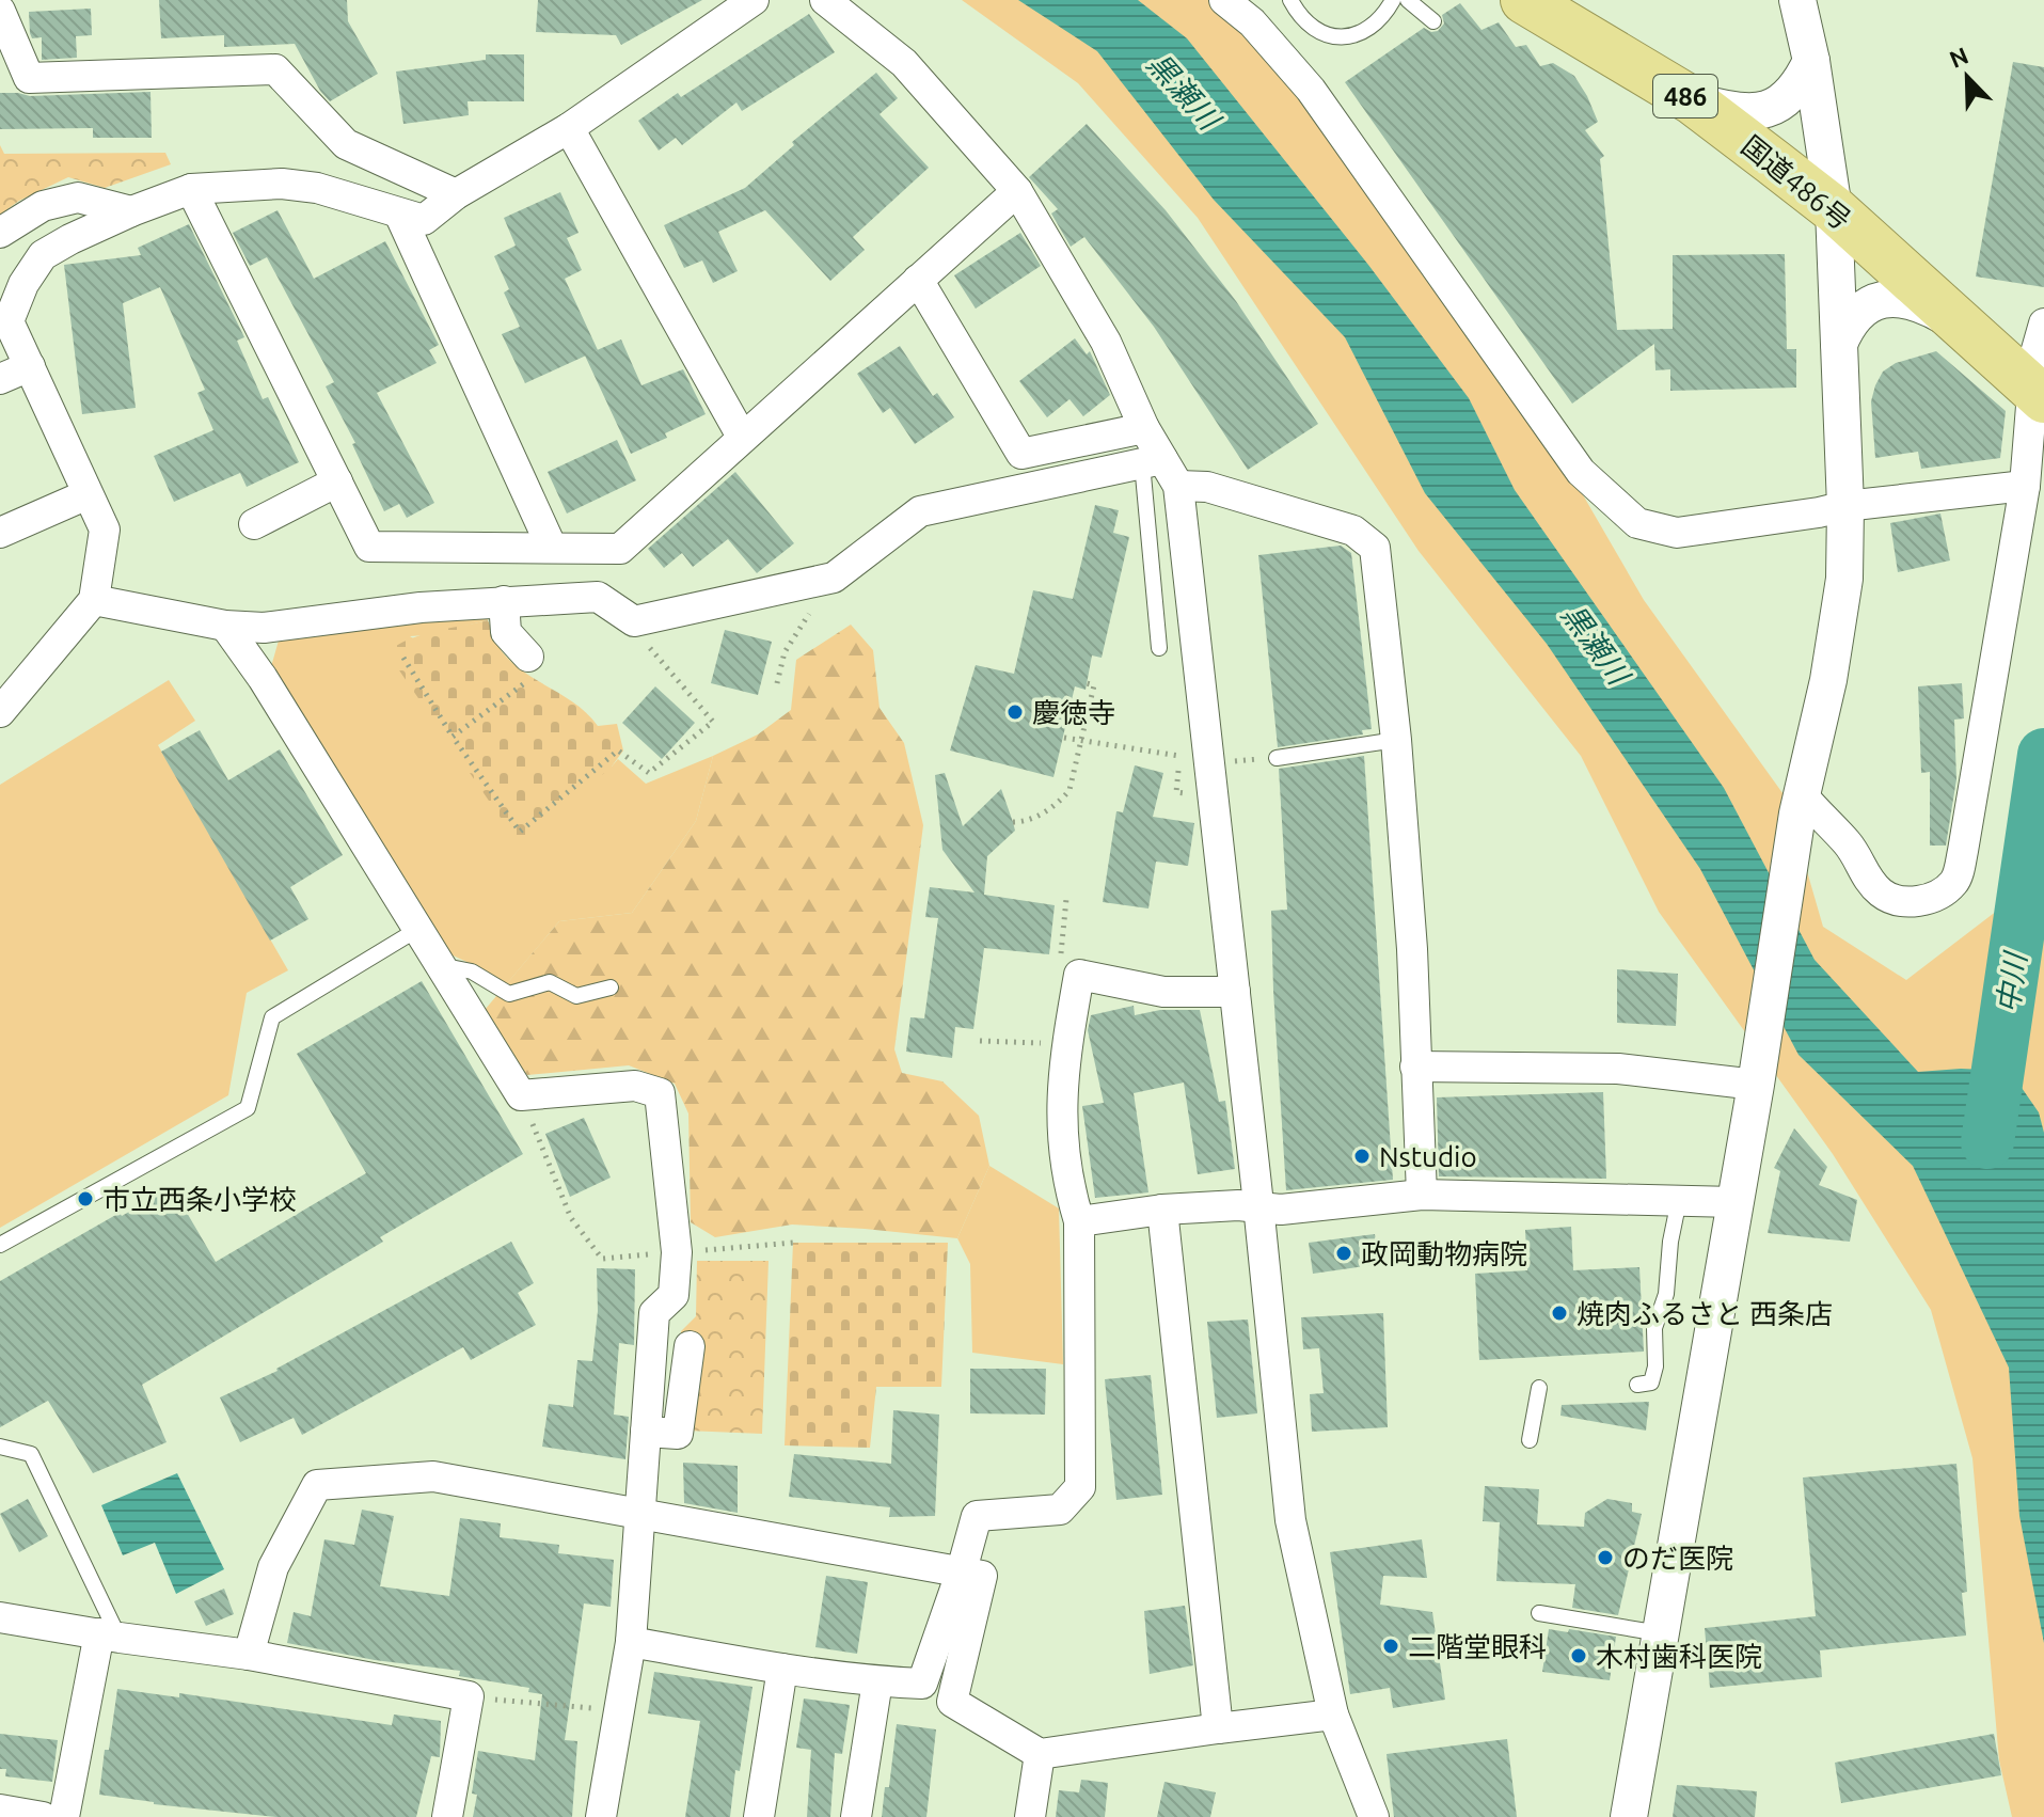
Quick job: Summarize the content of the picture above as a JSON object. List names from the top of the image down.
{
  "streets": {
    "highway": ["486", "国道486号"]
  },
  "water": ["黒瀬川", "中川"],
  "places": [
    "慶徳寺",
    "Nstudio",
    "市立西条小学校",
    "政岡動物病院",
    "焼肉ふるさと 西条店",
    "のだ医院",
    "二階堂眼科",
    "木村歯科医院"
  ],
  "north": "top left"
}
